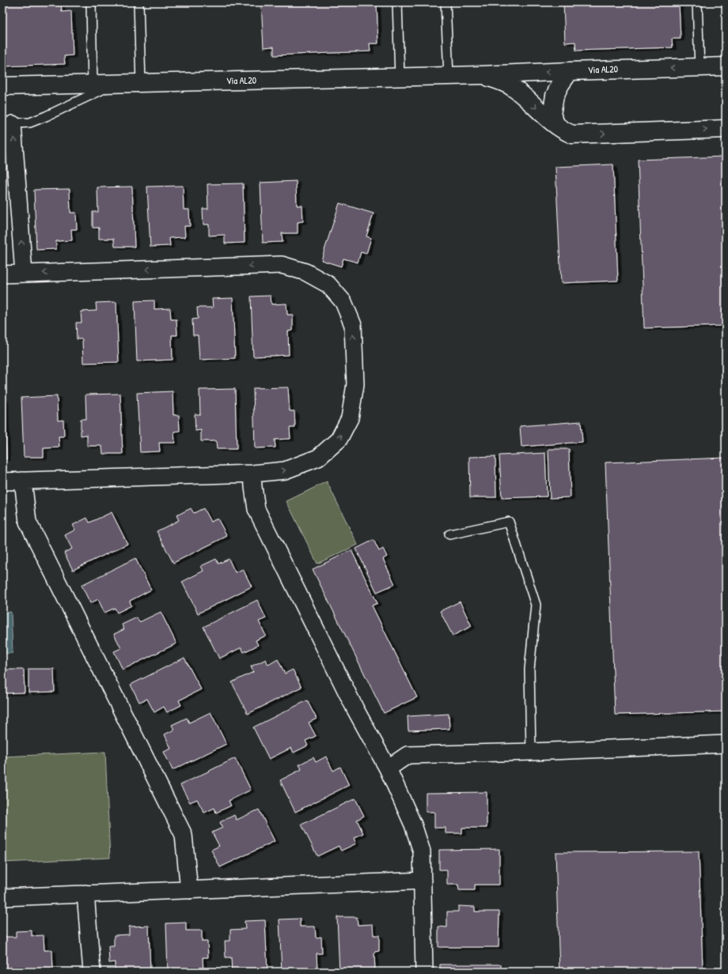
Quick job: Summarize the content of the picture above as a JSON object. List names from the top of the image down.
{
  "streets": {
    "street": ["Via AL20"]
  }
}
